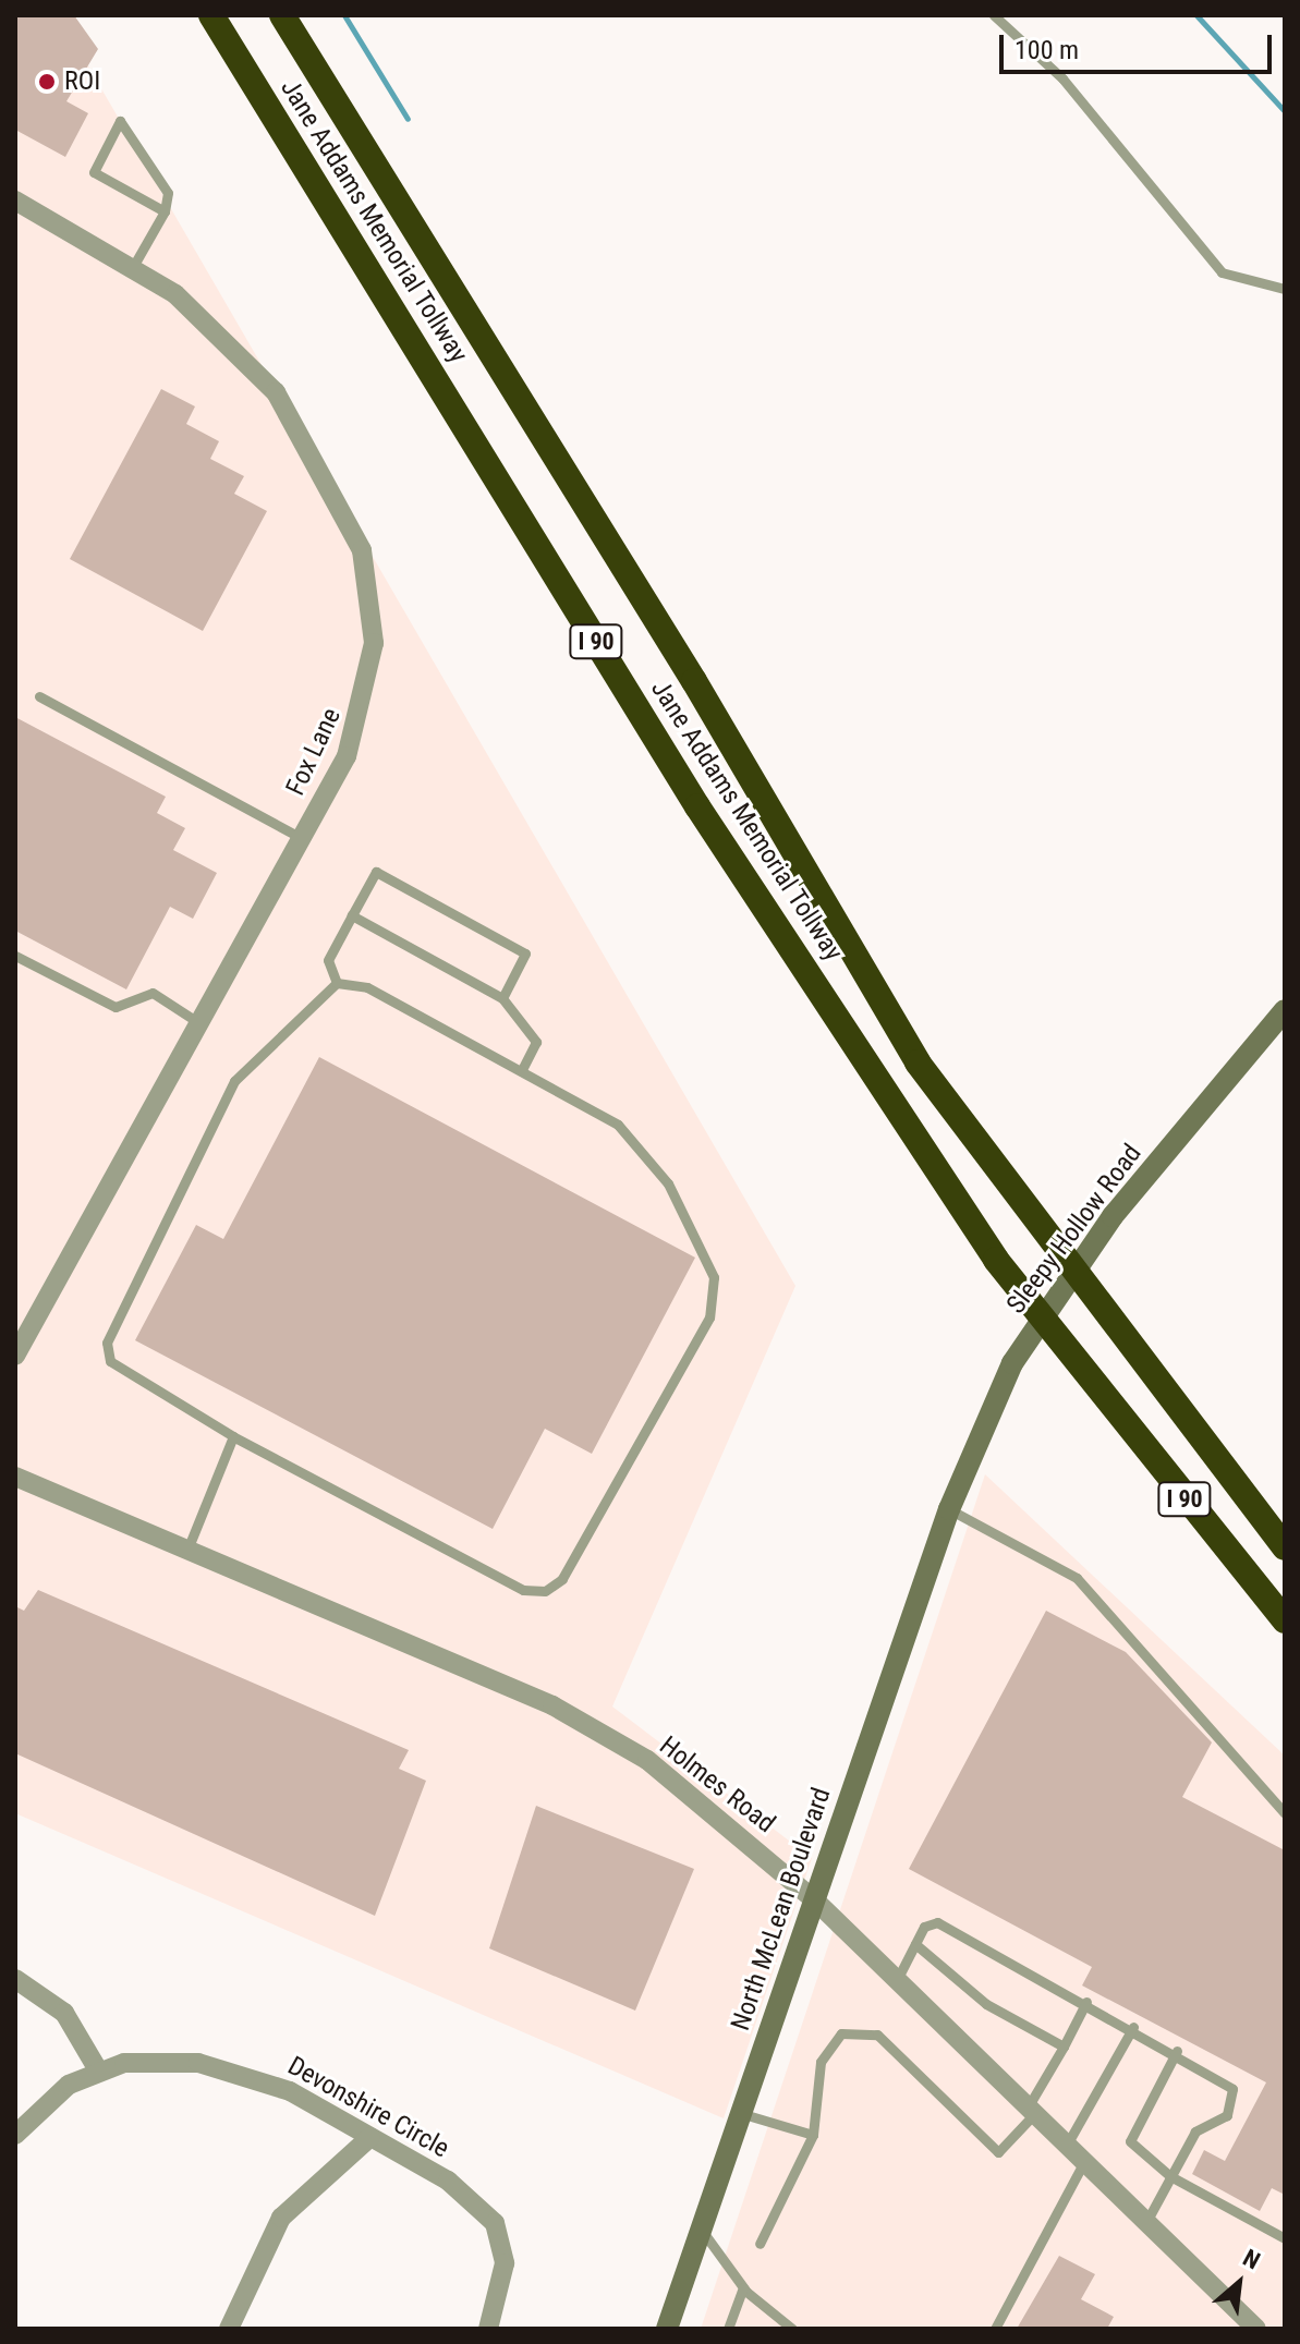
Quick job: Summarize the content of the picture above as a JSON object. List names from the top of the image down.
{
  "streets": {
    "highway": ["Jane Addams Memorial Tollway", "I 90"],
    "main road": ["Sleepy Hollow Road", "North McLean Boulevard"],
    "street": ["Fox Lane", "Holmes Road", "Devonshire Circle"]
  },
  "crossings": [
    ["Sleepy Hollow Road", "North McLean Boulevard"],
    ["Holmes Road", "North McLean Boulevard"]
  ],
  "places": ["ROI"],
  "scale_bar": "100 m",
  "north": "top right"
}
